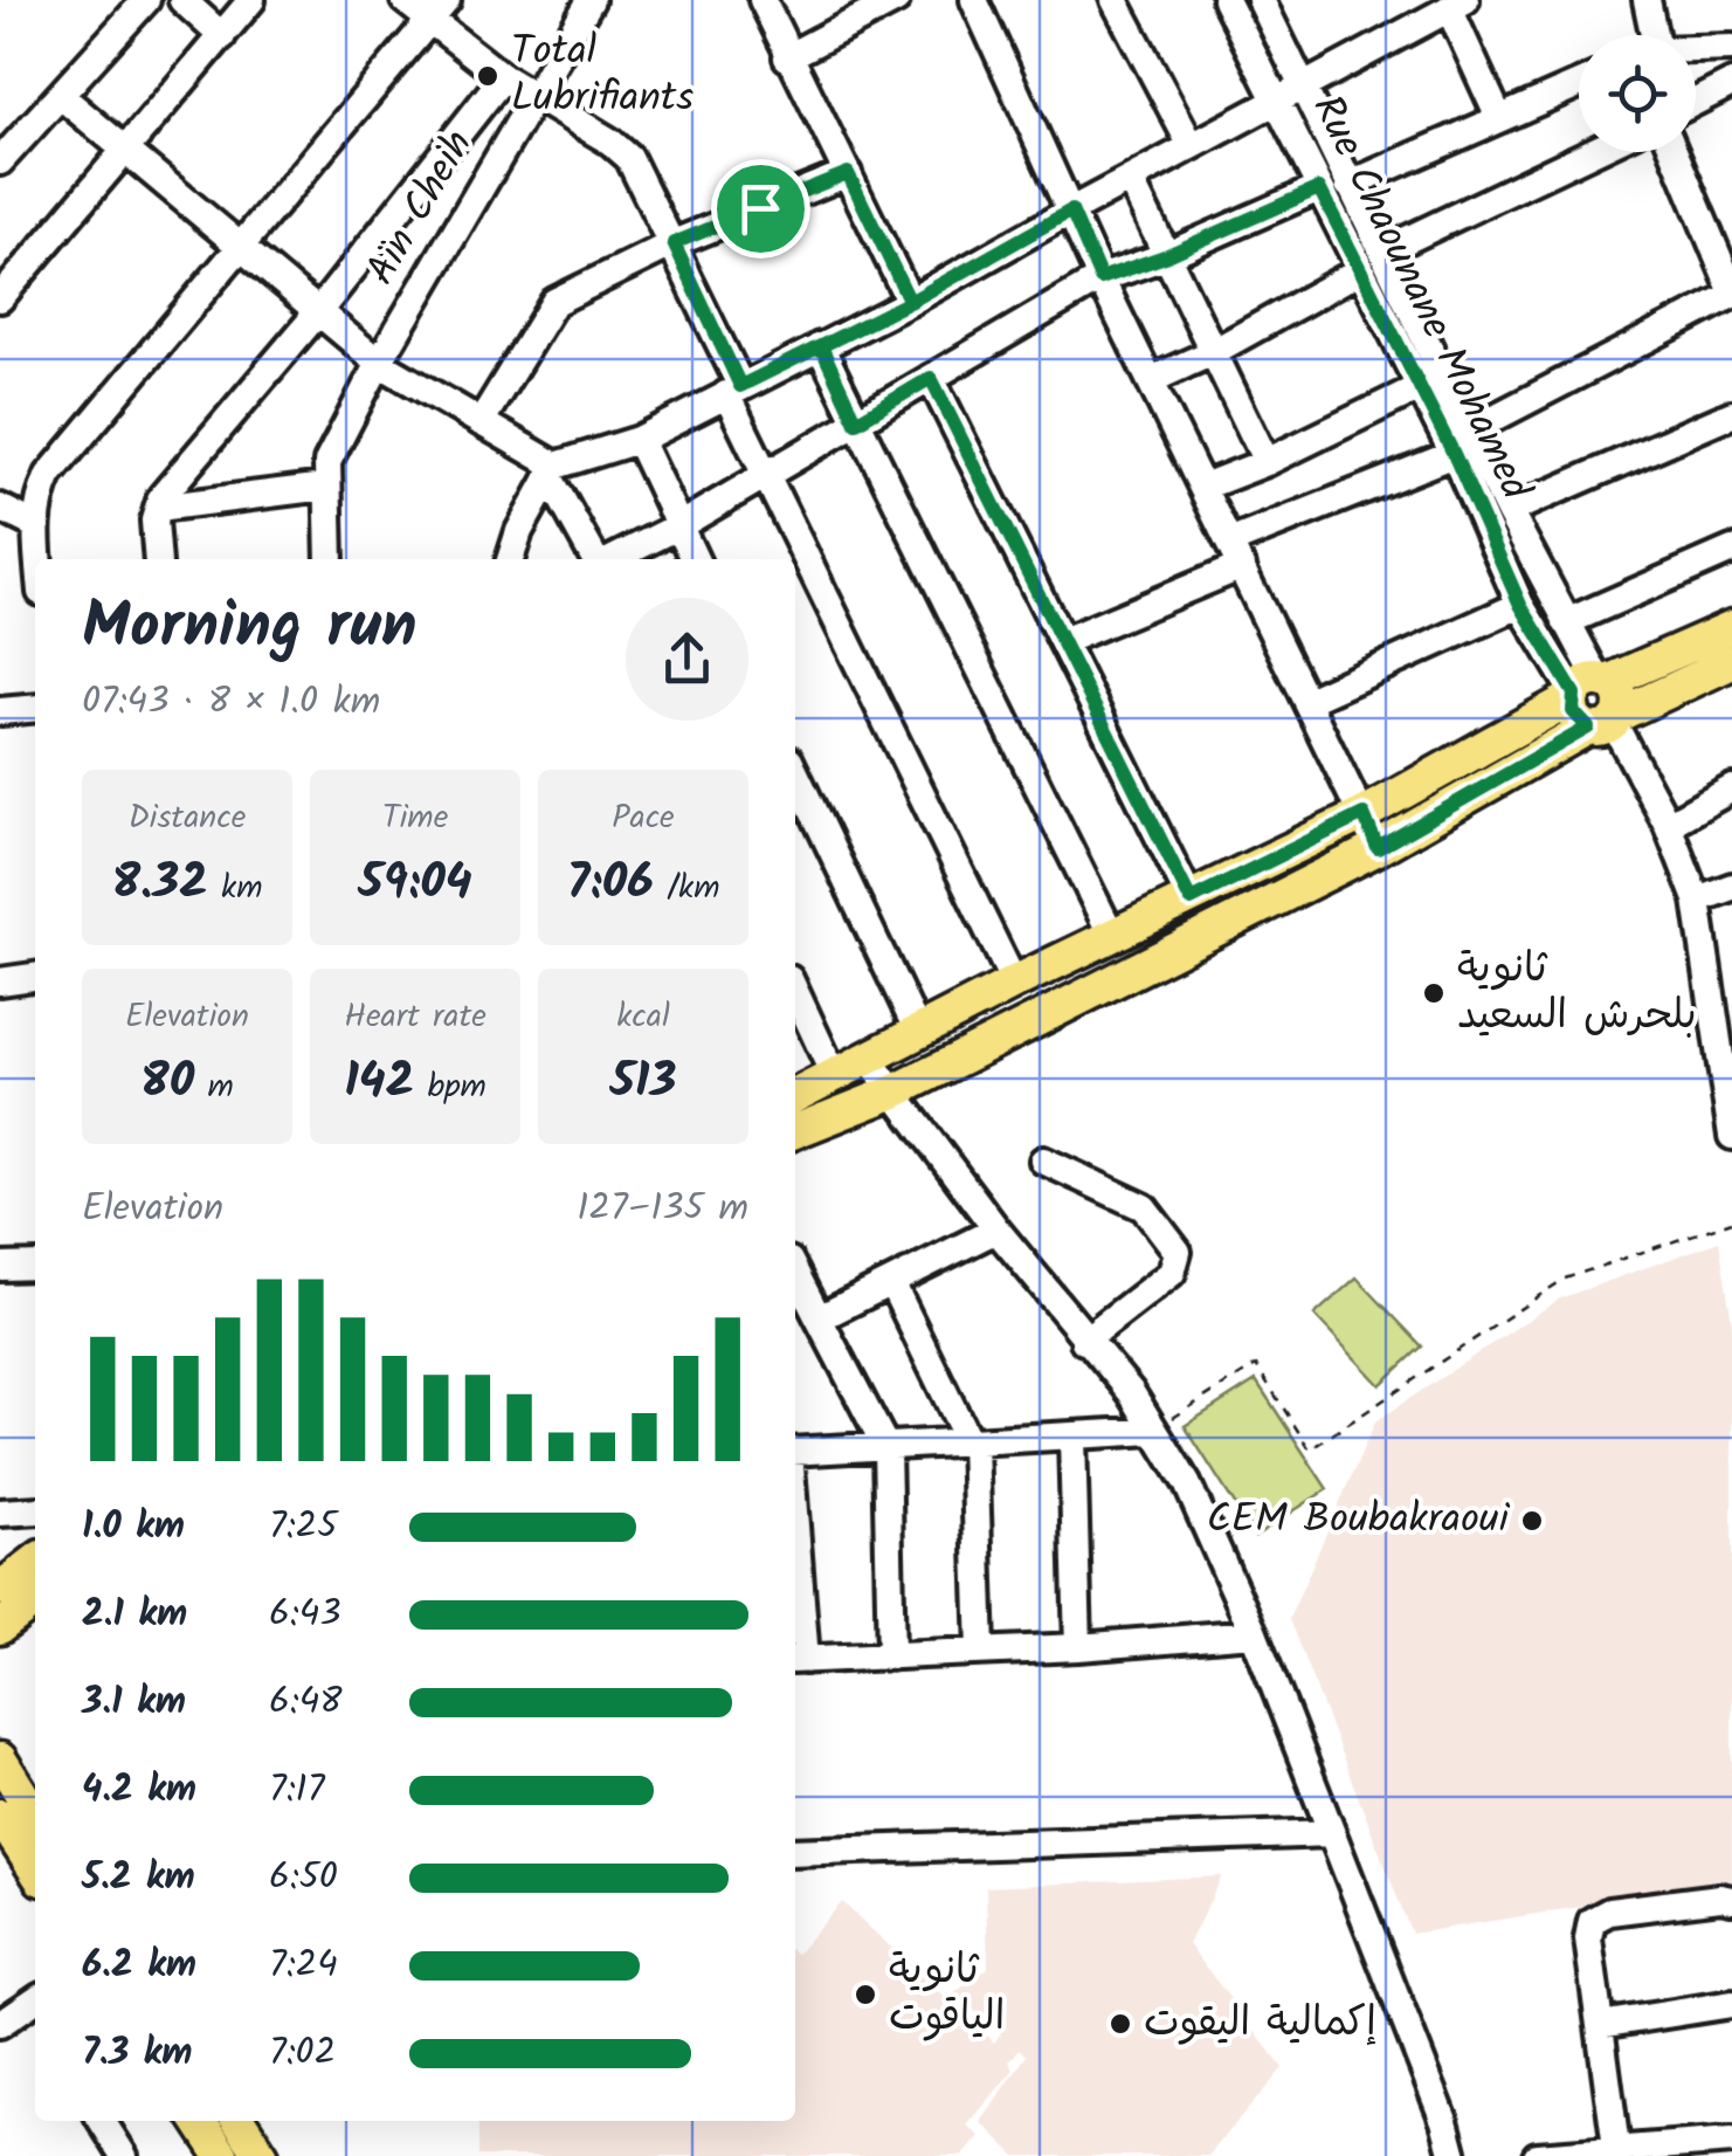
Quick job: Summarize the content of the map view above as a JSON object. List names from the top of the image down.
{
  "streets": {
    "street": ["Aïn Cheih", "Rue Chaounane Mohamed"]
  },
  "places": [
    "Total Lubrifiants",
    "ثانوية بلحرش السعيد",
    "CEM Boubakraoui",
    "ثانوية الياقوت",
    "إكمالية اليقوت"
  ],
  "page": {
    "heading": ["Morning run", "07:43 · 8 × 1.0 km"],
    "stats": [
      ["Distance", "8.32 km"],
      ["Time", "59:04"],
      ["Pace", "7:06 /km"],
      ["Elevation", "80 m"],
      ["Heart rate", "142 bpm"],
      ["kcal", "513"]
    ],
    "chart": ["Elevation", "127–135 m"],
    "list": [
      {
        "name": "1.0 km",
        "note": "7:25"
      },
      {
        "name": "2.1 km",
        "note": "6:43"
      },
      {
        "name": "3.1 km",
        "note": "6:48"
      },
      {
        "name": "4.2 km",
        "note": "7:17"
      },
      {
        "name": "5.2 km",
        "note": "6:50"
      },
      {
        "name": "6.2 km",
        "note": "7:24"
      },
      {
        "name": "7.3 km",
        "note": "7:02"
      }
    ]
  }
}
